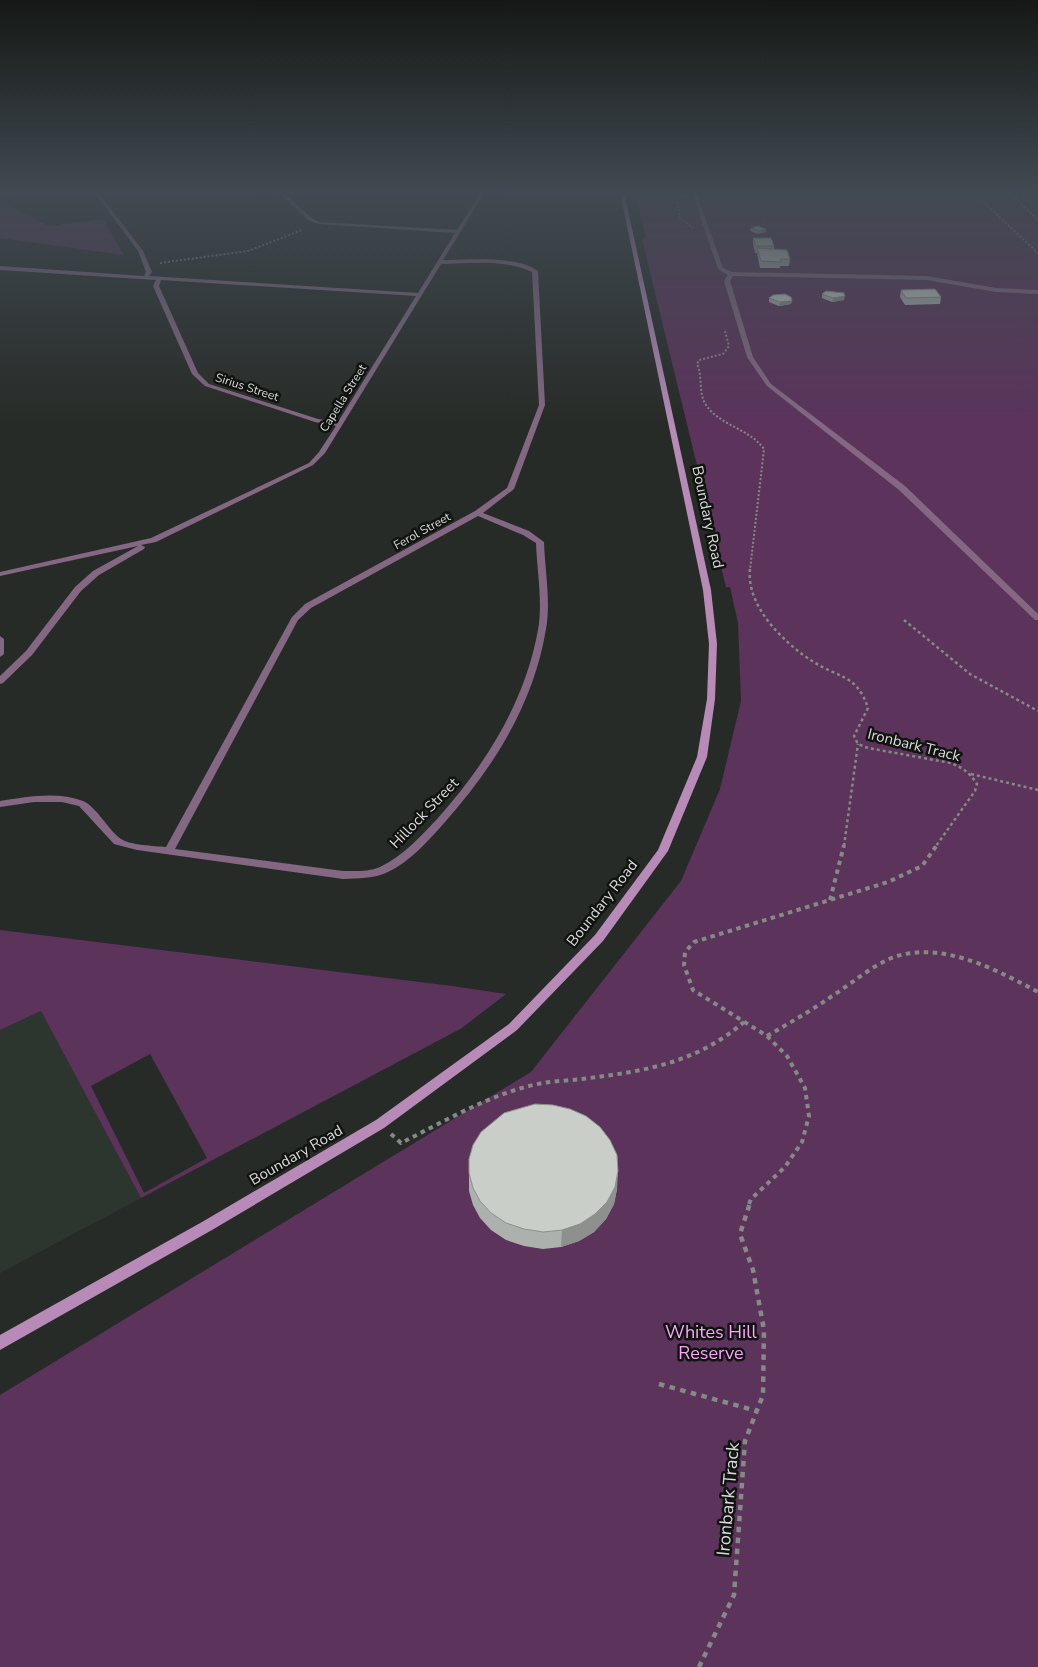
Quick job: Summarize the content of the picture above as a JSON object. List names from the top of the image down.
{
  "streets": {
    "main road": ["Boundary Road"],
    "street": [
      "Sirius Street",
      "Capella Street",
      "Ferol Street",
      "Hillock Street"
    ],
    "path": ["Ironbark Track"]
  },
  "crossings": [
    ["Sirius Street", "Capella Street"],
    ["Ferol Street", "Hillock Street"]
  ],
  "parks": ["Whites Hill Reserve"]
}
